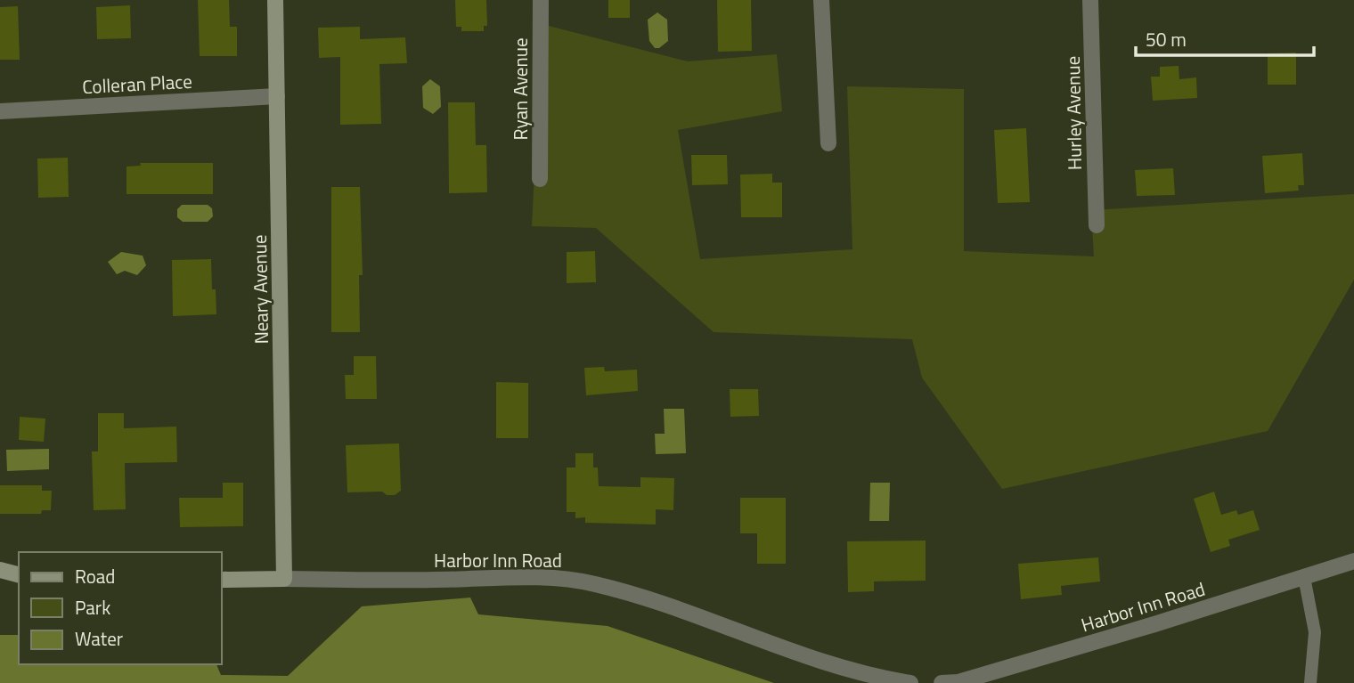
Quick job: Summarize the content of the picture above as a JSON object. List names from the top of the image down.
{
  "streets": {
    "main road": ["Neary Avenue", "Harbor Inn Road"],
    "street": ["Colleran Place", "Ryan Avenue", "Hurley Avenue"]
  },
  "crossings": [
    ["Colleran Place", "Neary Avenue"],
    ["Neary Avenue", "Harbor Inn Road"]
  ],
  "legend": ["Road", "Park", "Water"],
  "scale_bar": "50 m"
}
